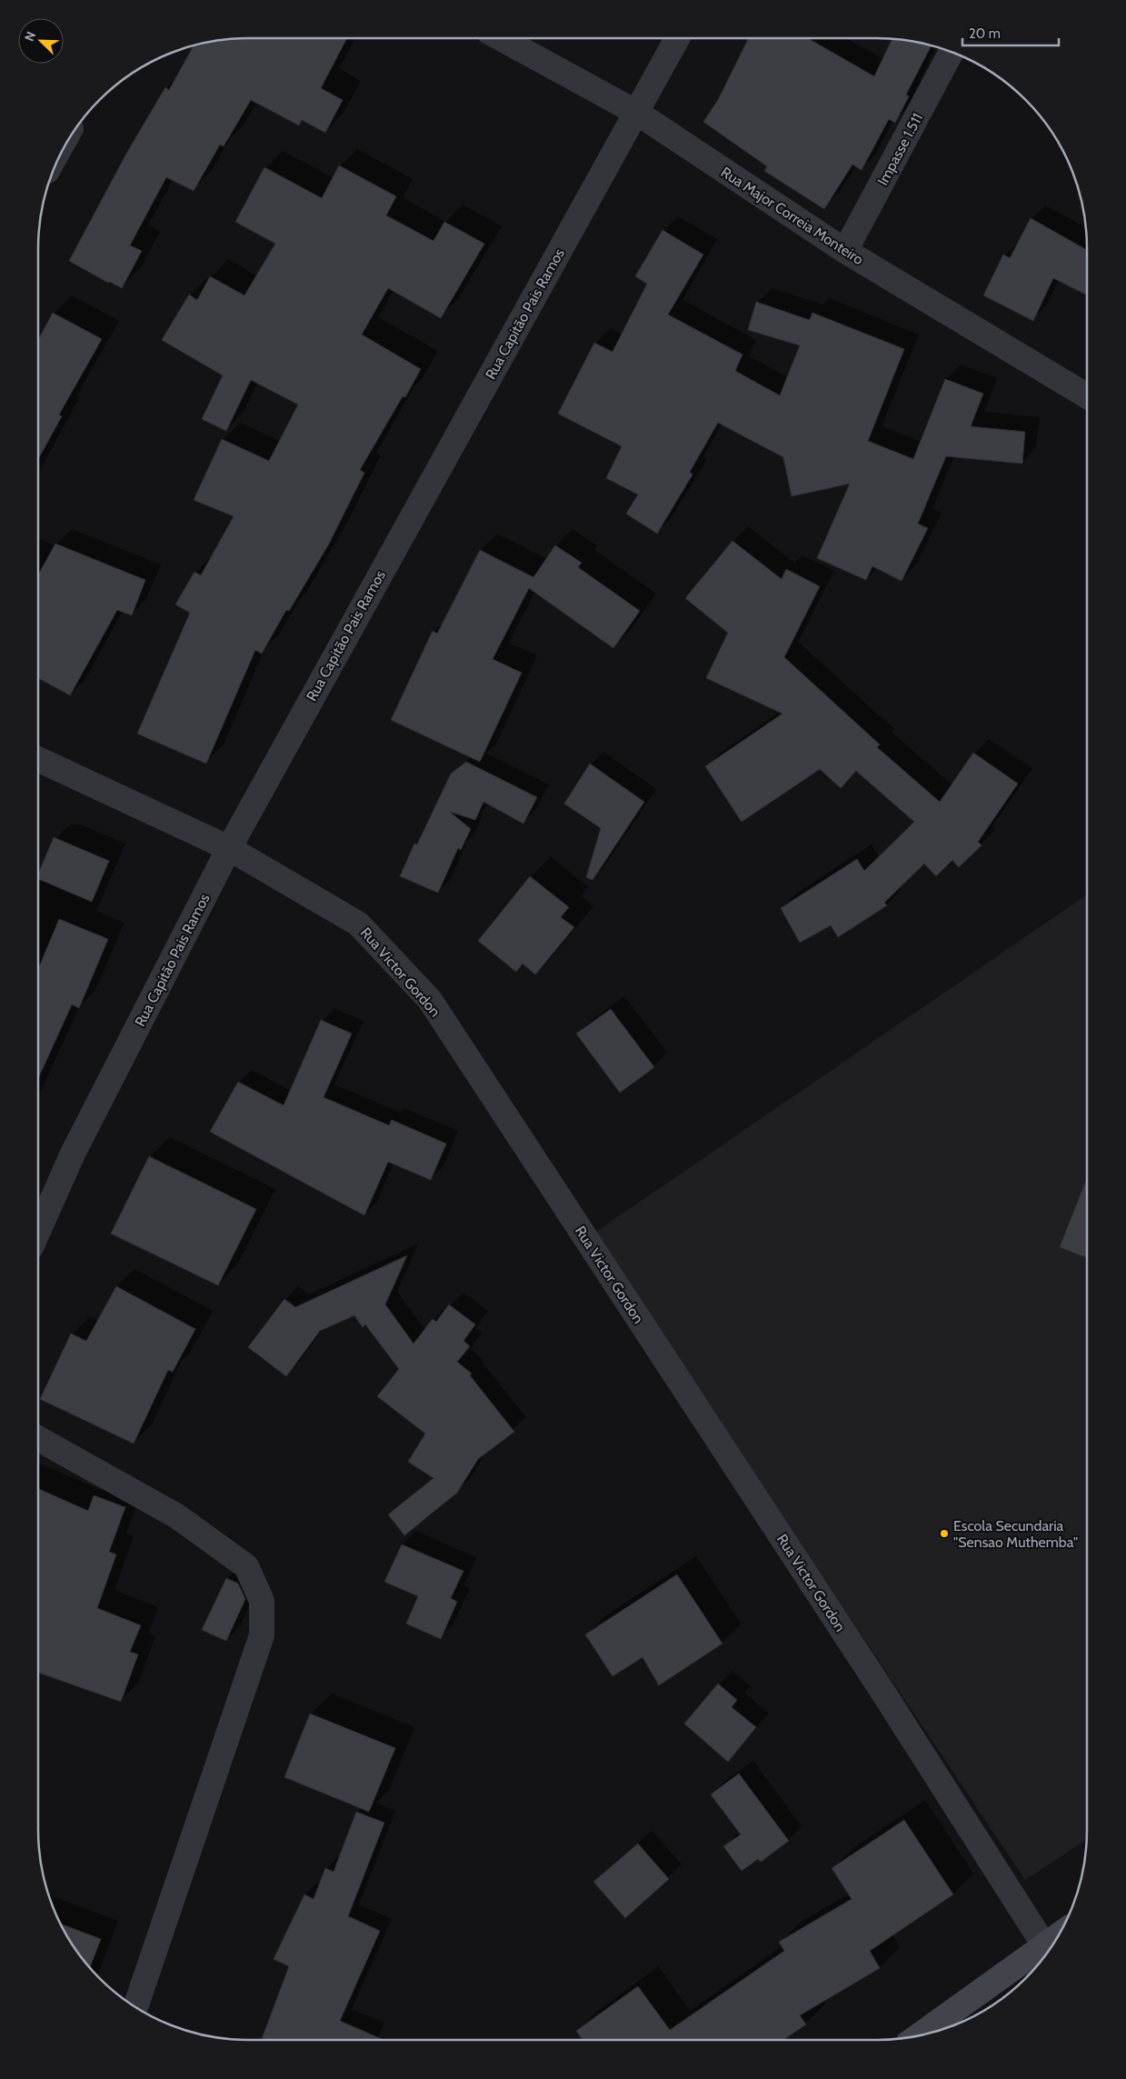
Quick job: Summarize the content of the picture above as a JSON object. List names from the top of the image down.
{
  "streets": {
    "street": [
      "Impasse 1.511",
      "Rua Major Correia Monteiro",
      "Rua Capitão Pais Ramos",
      "Rua Victor Gordon"
    ]
  },
  "crossings": [
    ["Impasse 1.511", "Rua Major Correia Monteiro"],
    ["Rua Major Correia Monteiro", "Rua Capitão Pais Ramos"],
    ["Rua Capitão Pais Ramos", "Rua Victor Gordon"]
  ],
  "places": ["Escola Secundaria \"Sensao Muthemba\""],
  "scale_bar": "20 m",
  "north": "top left"
}
